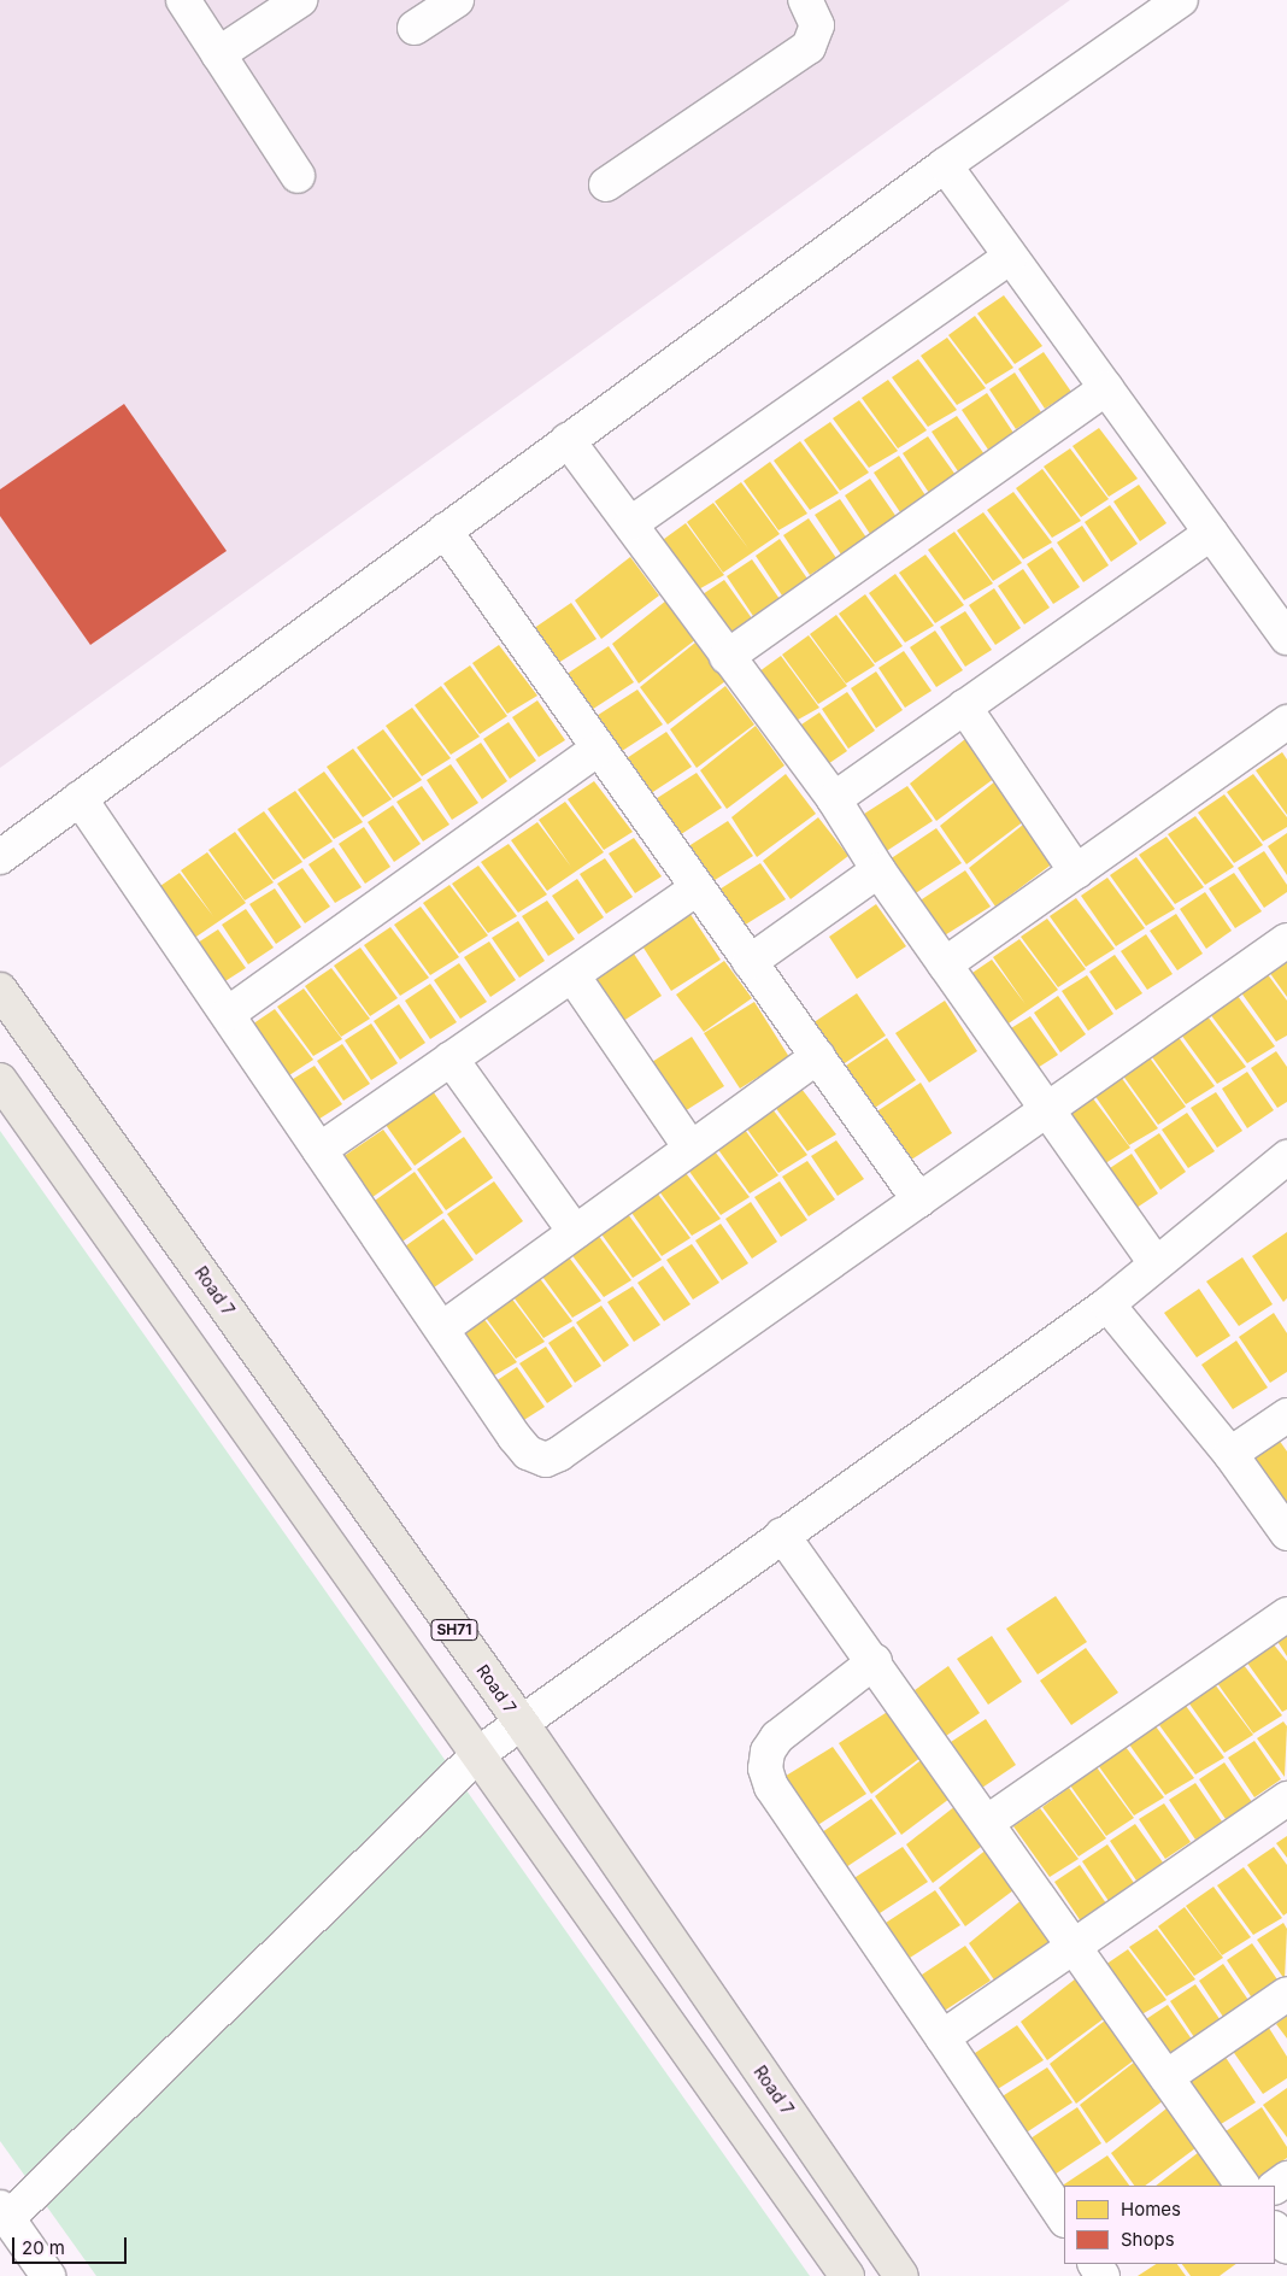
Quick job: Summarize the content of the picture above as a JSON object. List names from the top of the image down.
{
  "streets": {
    "main road": ["Road 7", "SH71"]
  },
  "legend": ["Homes", "Shops"],
  "scale_bar": "20 m"
}
